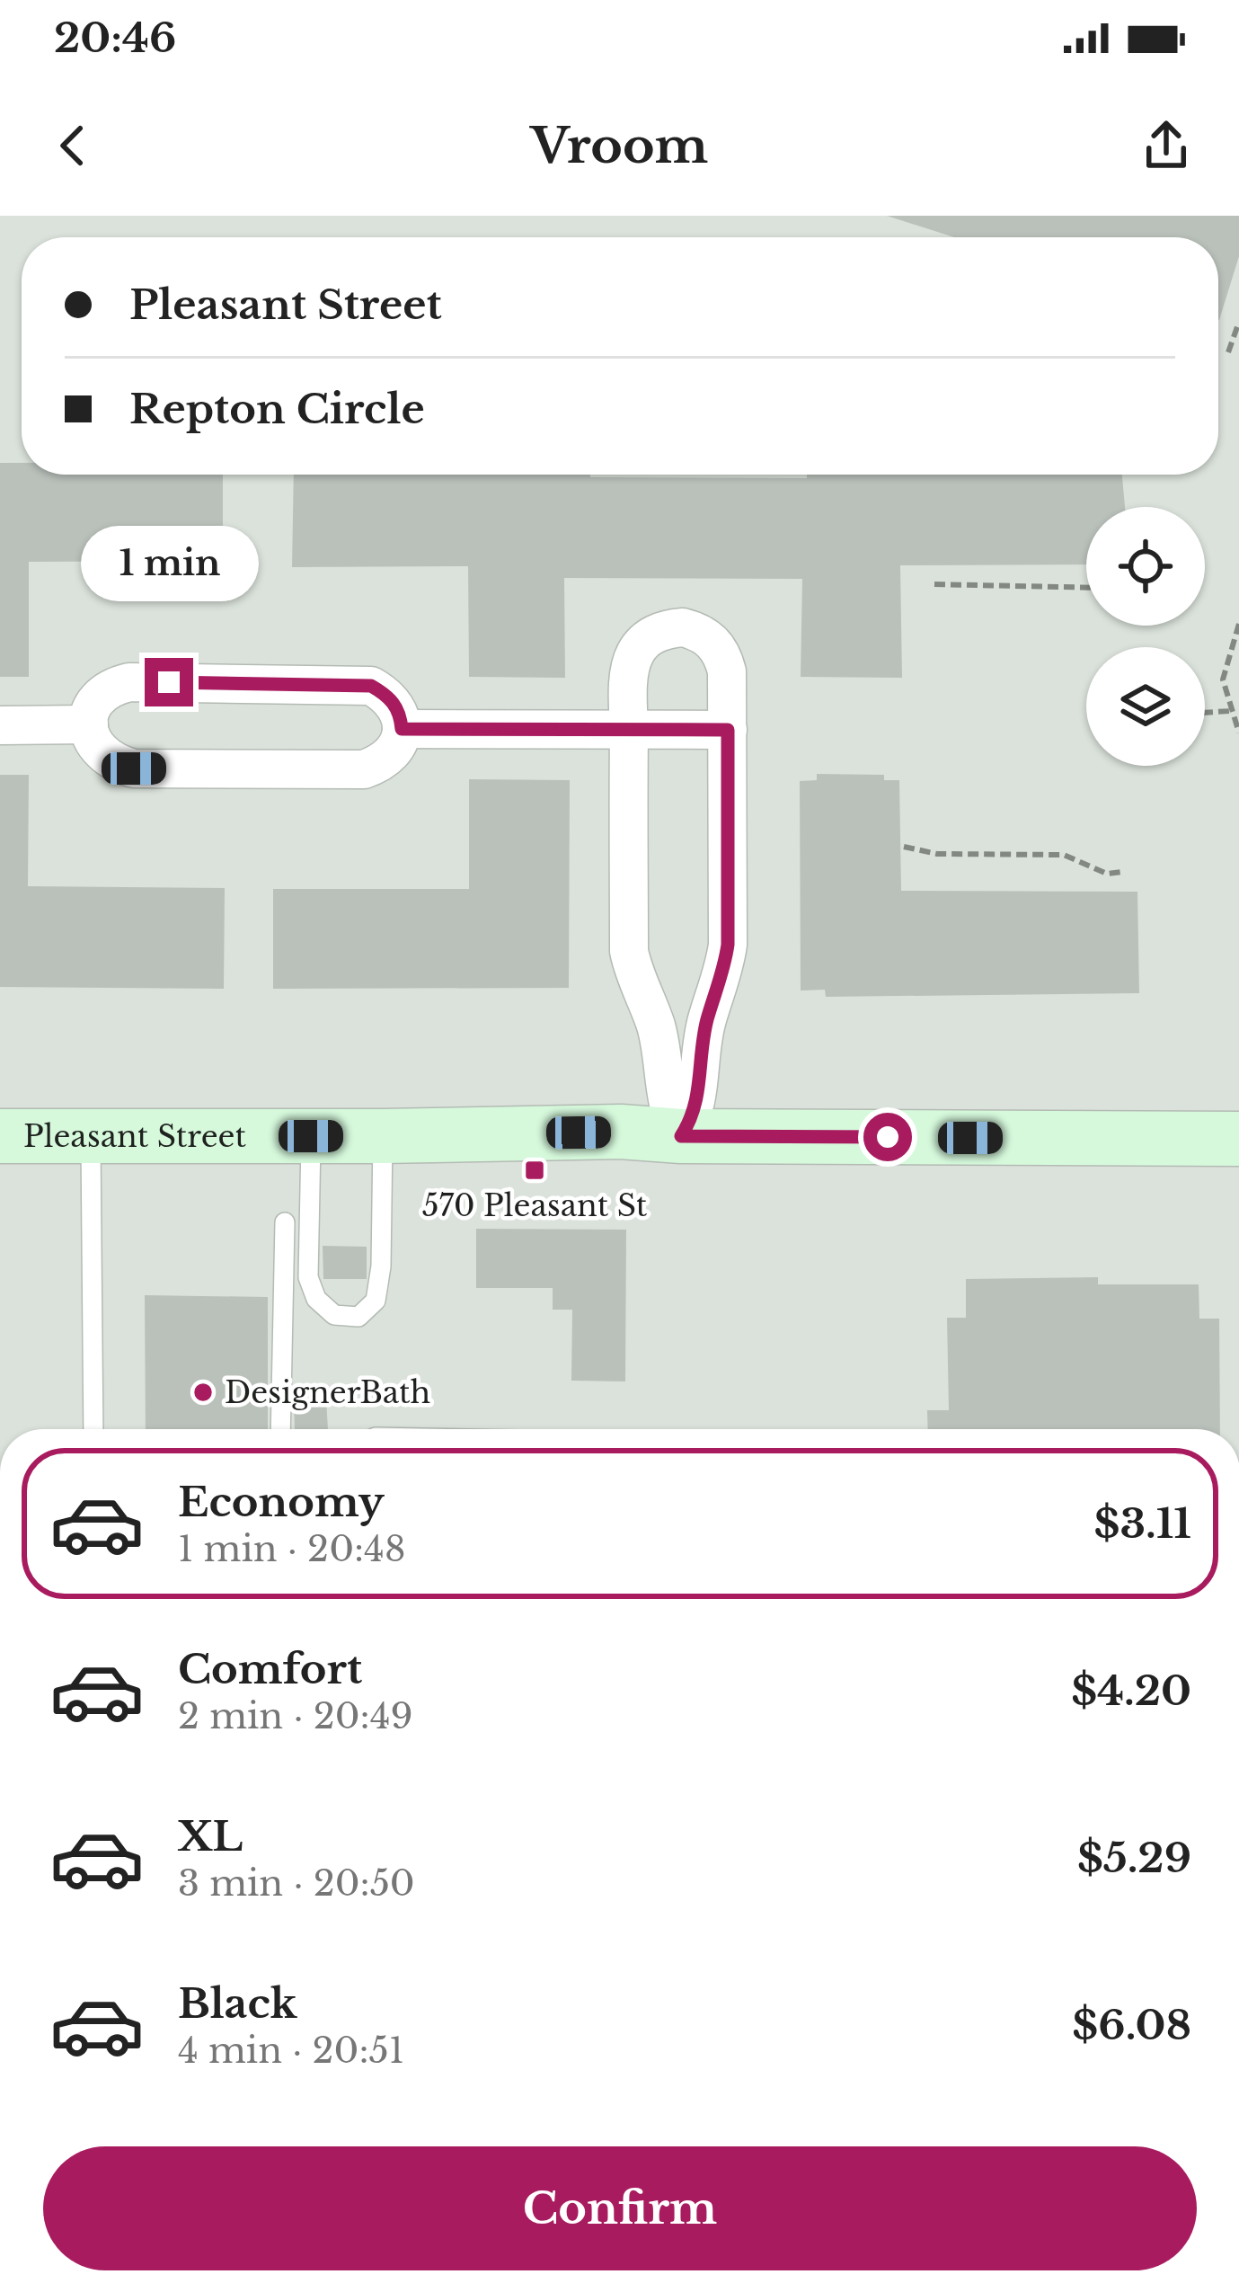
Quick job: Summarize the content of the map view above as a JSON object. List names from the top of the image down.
{
  "streets": {
    "street": ["Pleasant Street"]
  },
  "places": {
    "transit": ["570 Pleasant St"],
    "other": ["DesignerBath"]
  },
  "page": {
    "status": "20:46",
    "header": "Vroom",
    "banner": ["Pleasant Street", "Repton Circle"],
    "bubble": "1 min",
    "list": [
      {
        "name": "Economy",
        "note": "1 min · 20:48",
        "value": "$3.11"
      },
      {
        "name": "Comfort",
        "note": "2 min · 20:49",
        "value": "$4.20"
      },
      {
        "name": "XL",
        "note": "3 min · 20:50",
        "value": "$5.29"
      },
      {
        "name": "Black",
        "note": "4 min · 20:51",
        "value": "$6.08"
      }
    ],
    "buttons": "Confirm"
  }
}
